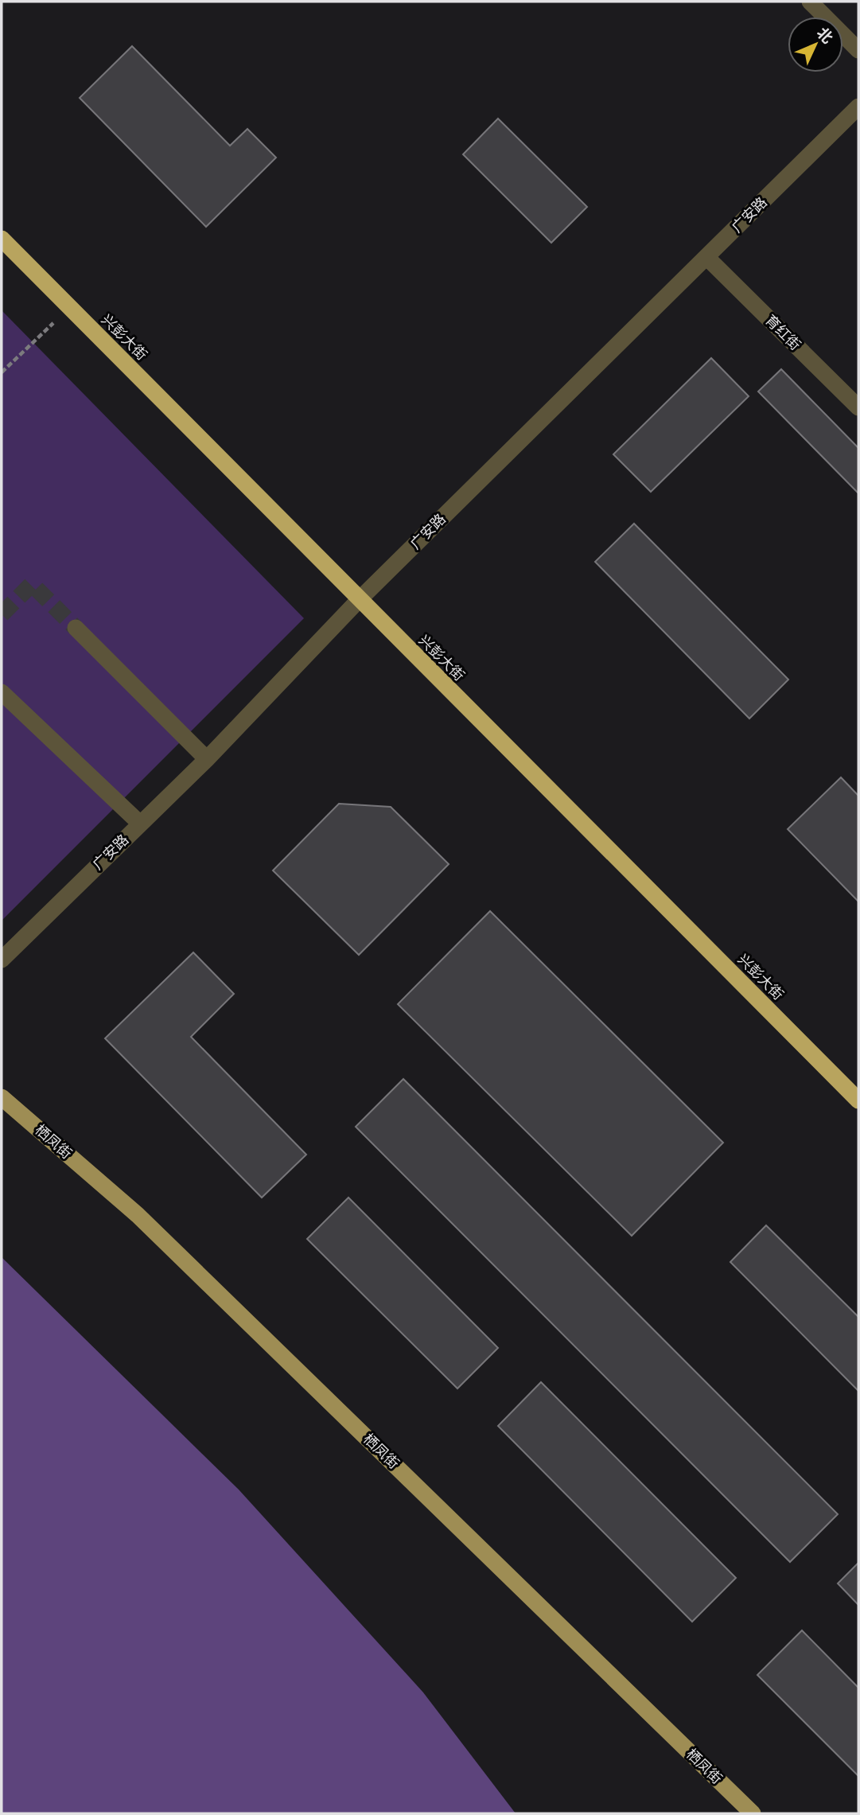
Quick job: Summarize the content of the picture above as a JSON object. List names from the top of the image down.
{
  "streets": {
    "highway": ["兴彭大街"],
    "main road": ["栖凤街"],
    "street": ["广安路", "育红街"]
  },
  "crossings": [
    ["广安路", "育红街"],
    ["广安路", "兴彭大街"]
  ],
  "north": "top right"
}
